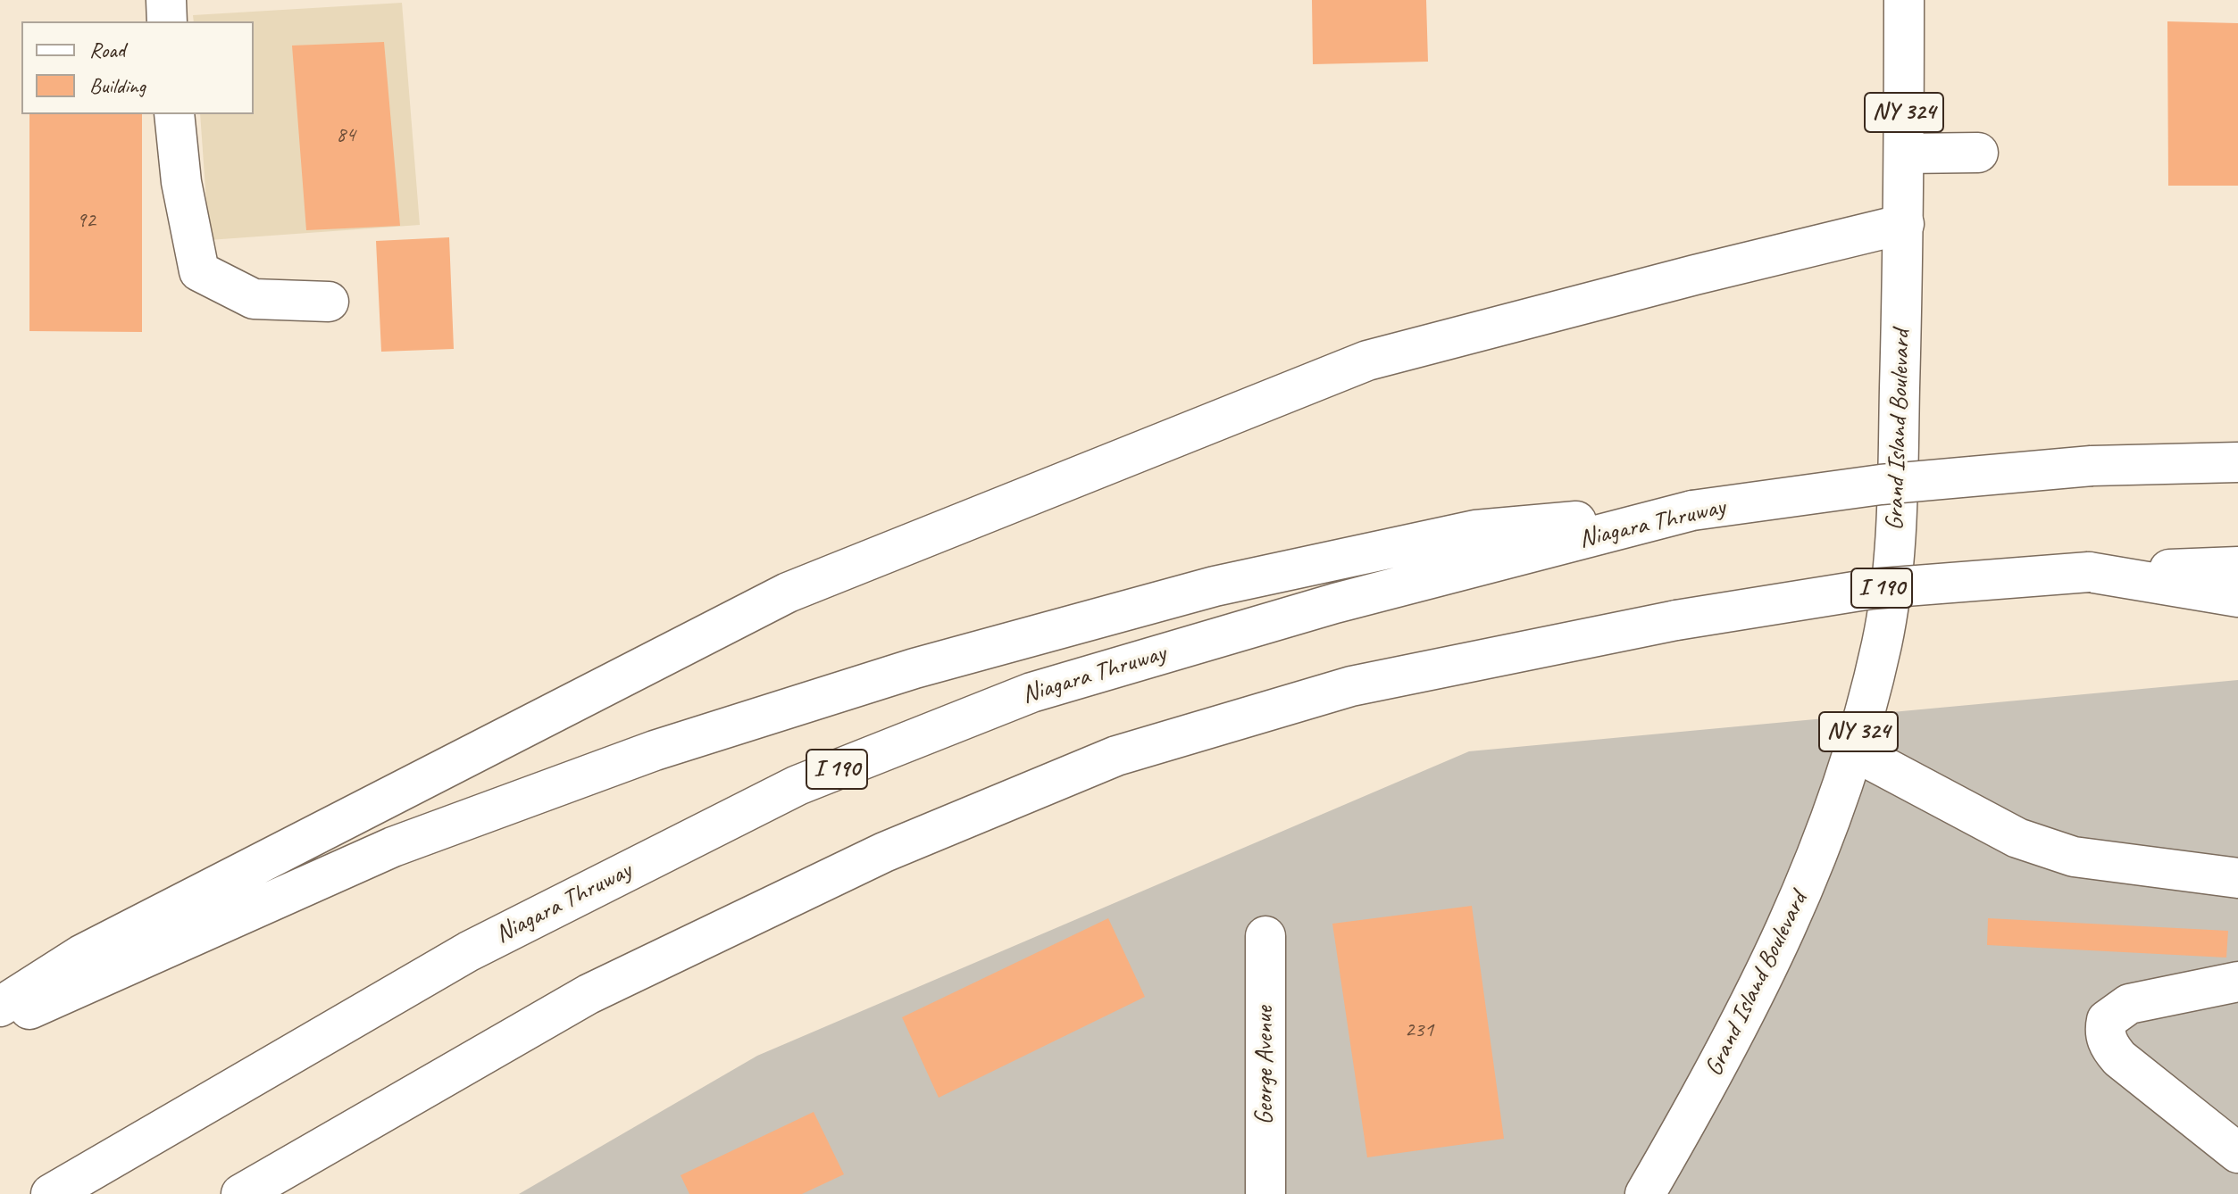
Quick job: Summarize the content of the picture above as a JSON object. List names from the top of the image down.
{
  "streets": {
    "main road": [
      "NY 324",
      "Grand Island Boulevard",
      "Niagara Thruway",
      "I 190",
      "George Avenue"
    ]
  },
  "house_numbers": ["84", "92", "231"],
  "legend": ["Road", "Building"]
}
